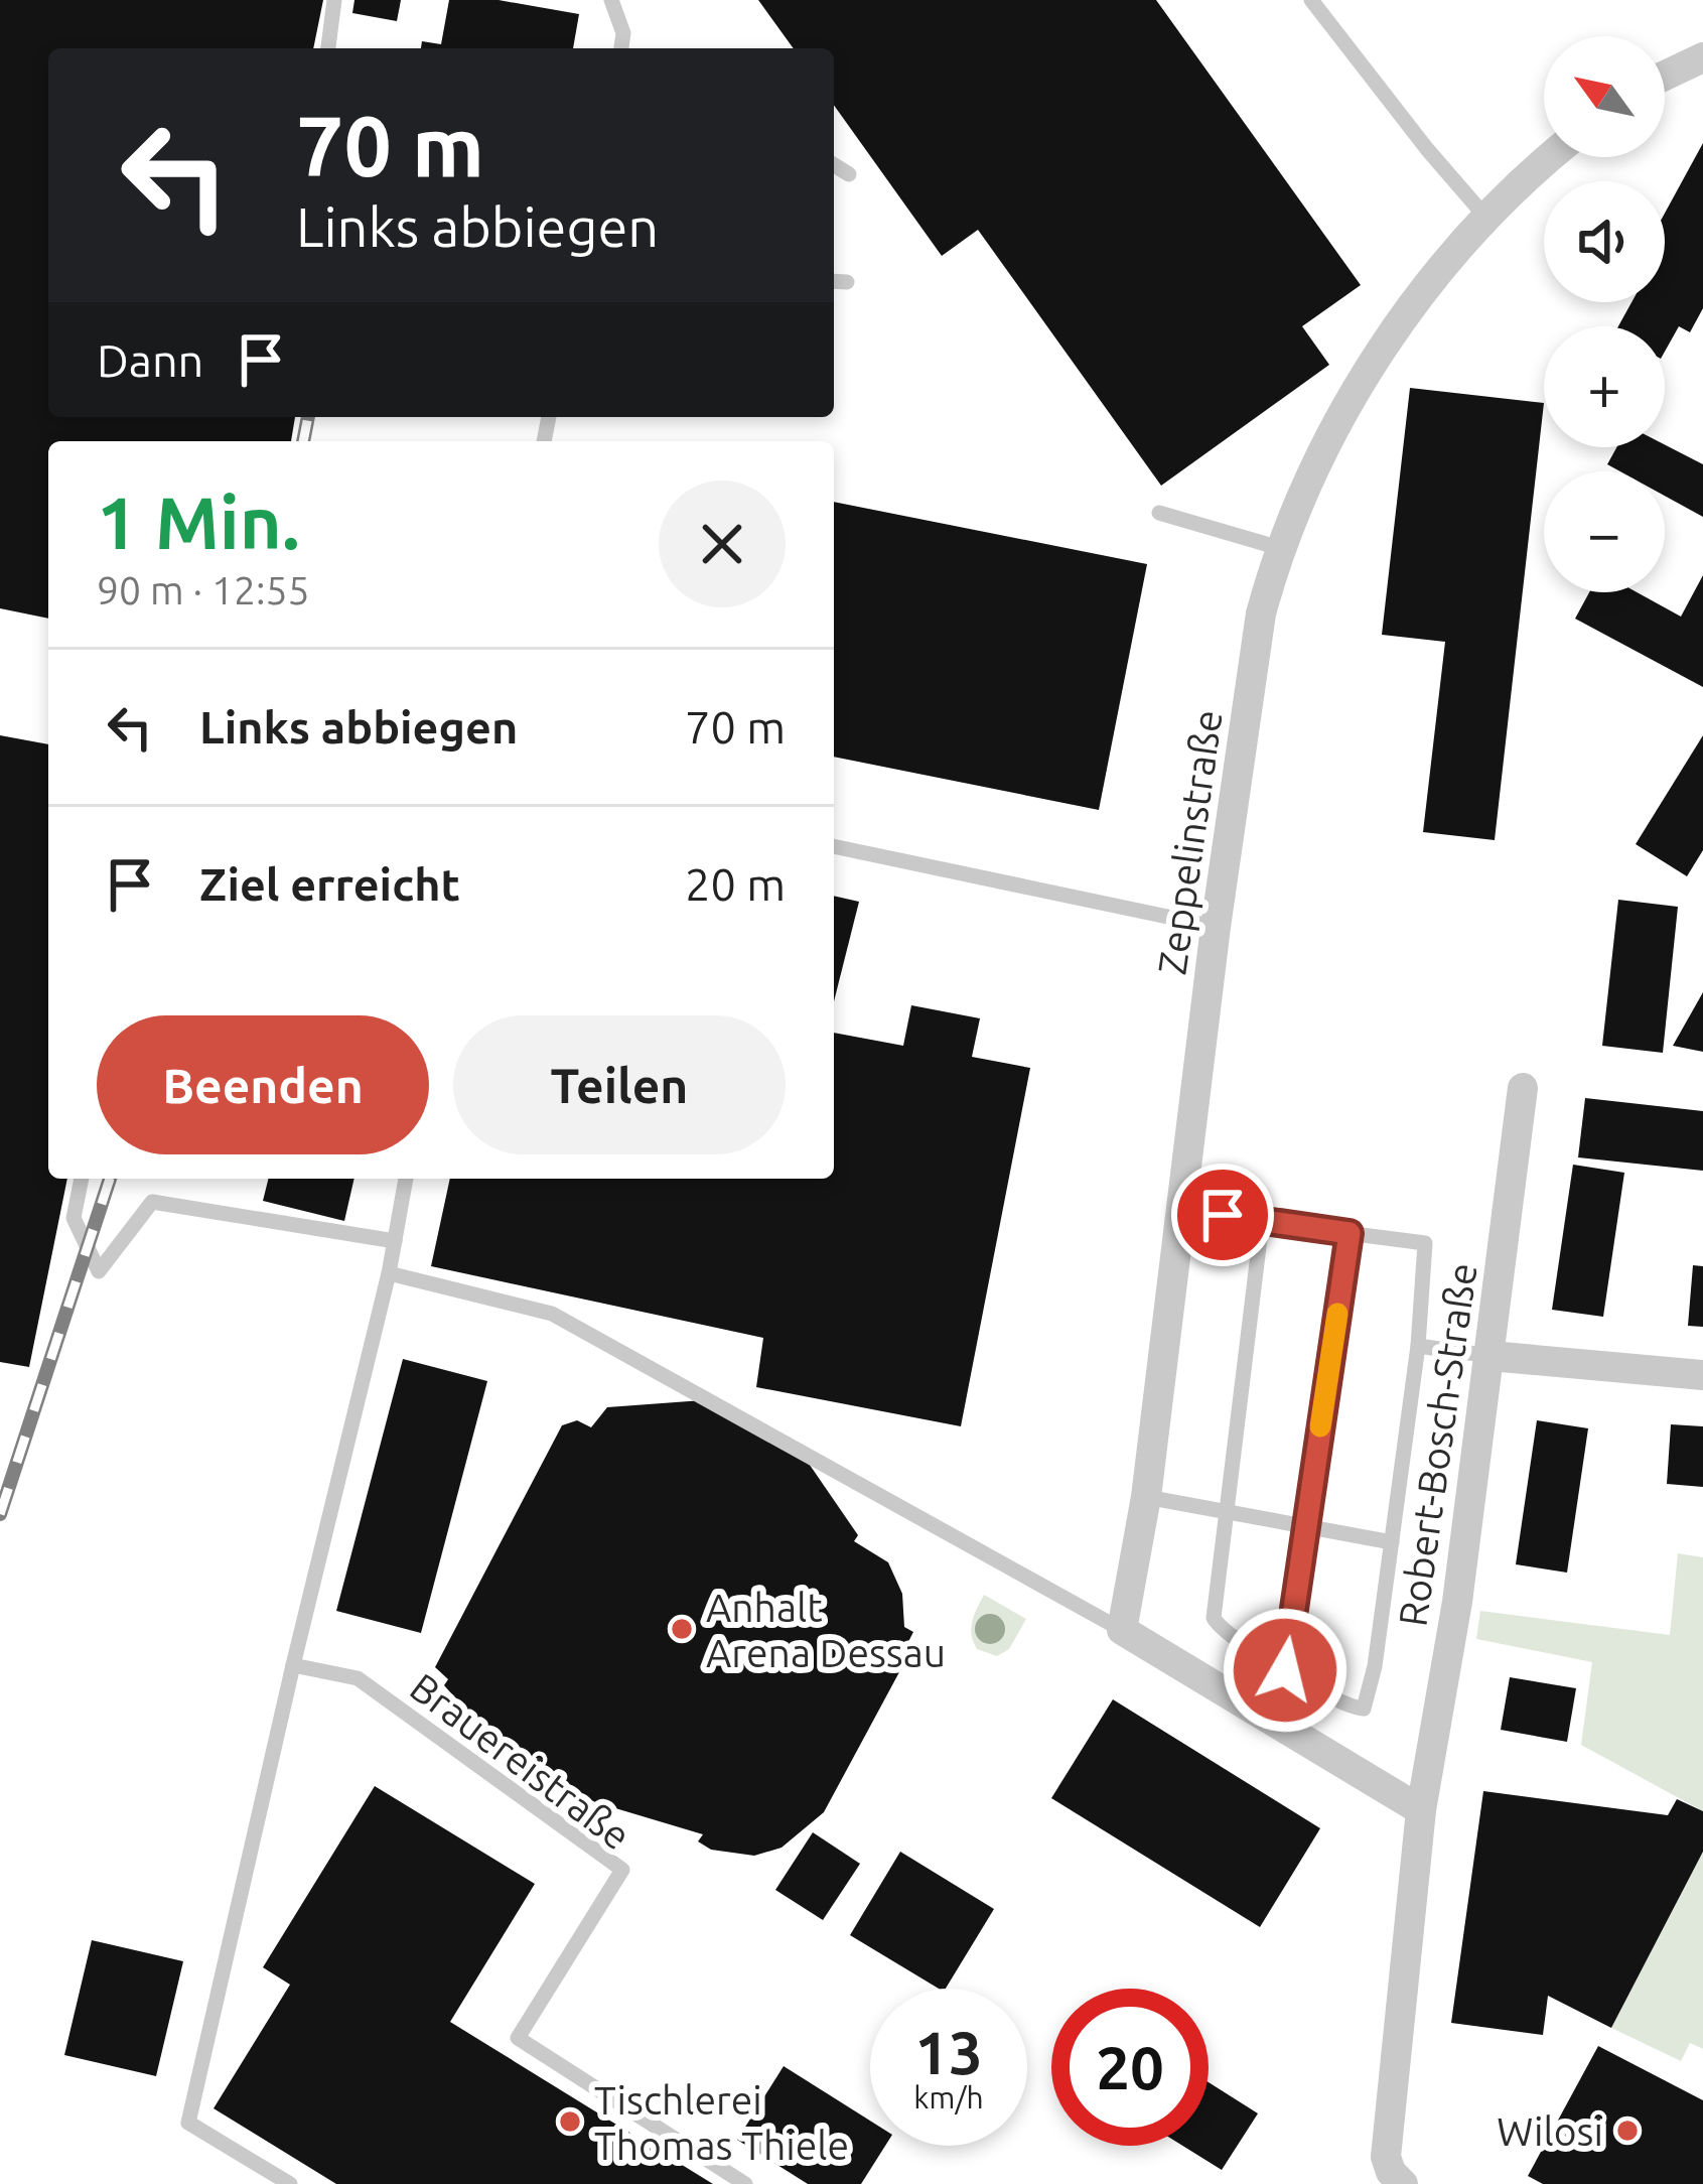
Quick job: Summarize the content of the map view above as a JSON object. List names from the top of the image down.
{
  "streets": {
    "street": ["Zeppelinstraße", "Robert-Bosch-Straße"],
    "lane": ["Brauereistraße"]
  },
  "places": ["Anhalt Arena Dessau", "Tischlerei Thomas Thiele", "Wilosi"],
  "north": "top left",
  "page": {
    "map_buttons": ["+", "−"],
    "turn": ["70 m", "Links abbiegen"],
    "then": "Dann",
    "heading": ["1 Min.", "90 m · 12:55"],
    "list": [
      {
        "name": "Links abbiegen",
        "value": "70 m"
      },
      {
        "name": "Ziel erreicht",
        "value": "20 m"
      }
    ],
    "buttons": ["Beenden", "Teilen"],
    "speed": "13 km/h",
    "limit": "20"
  }
}
